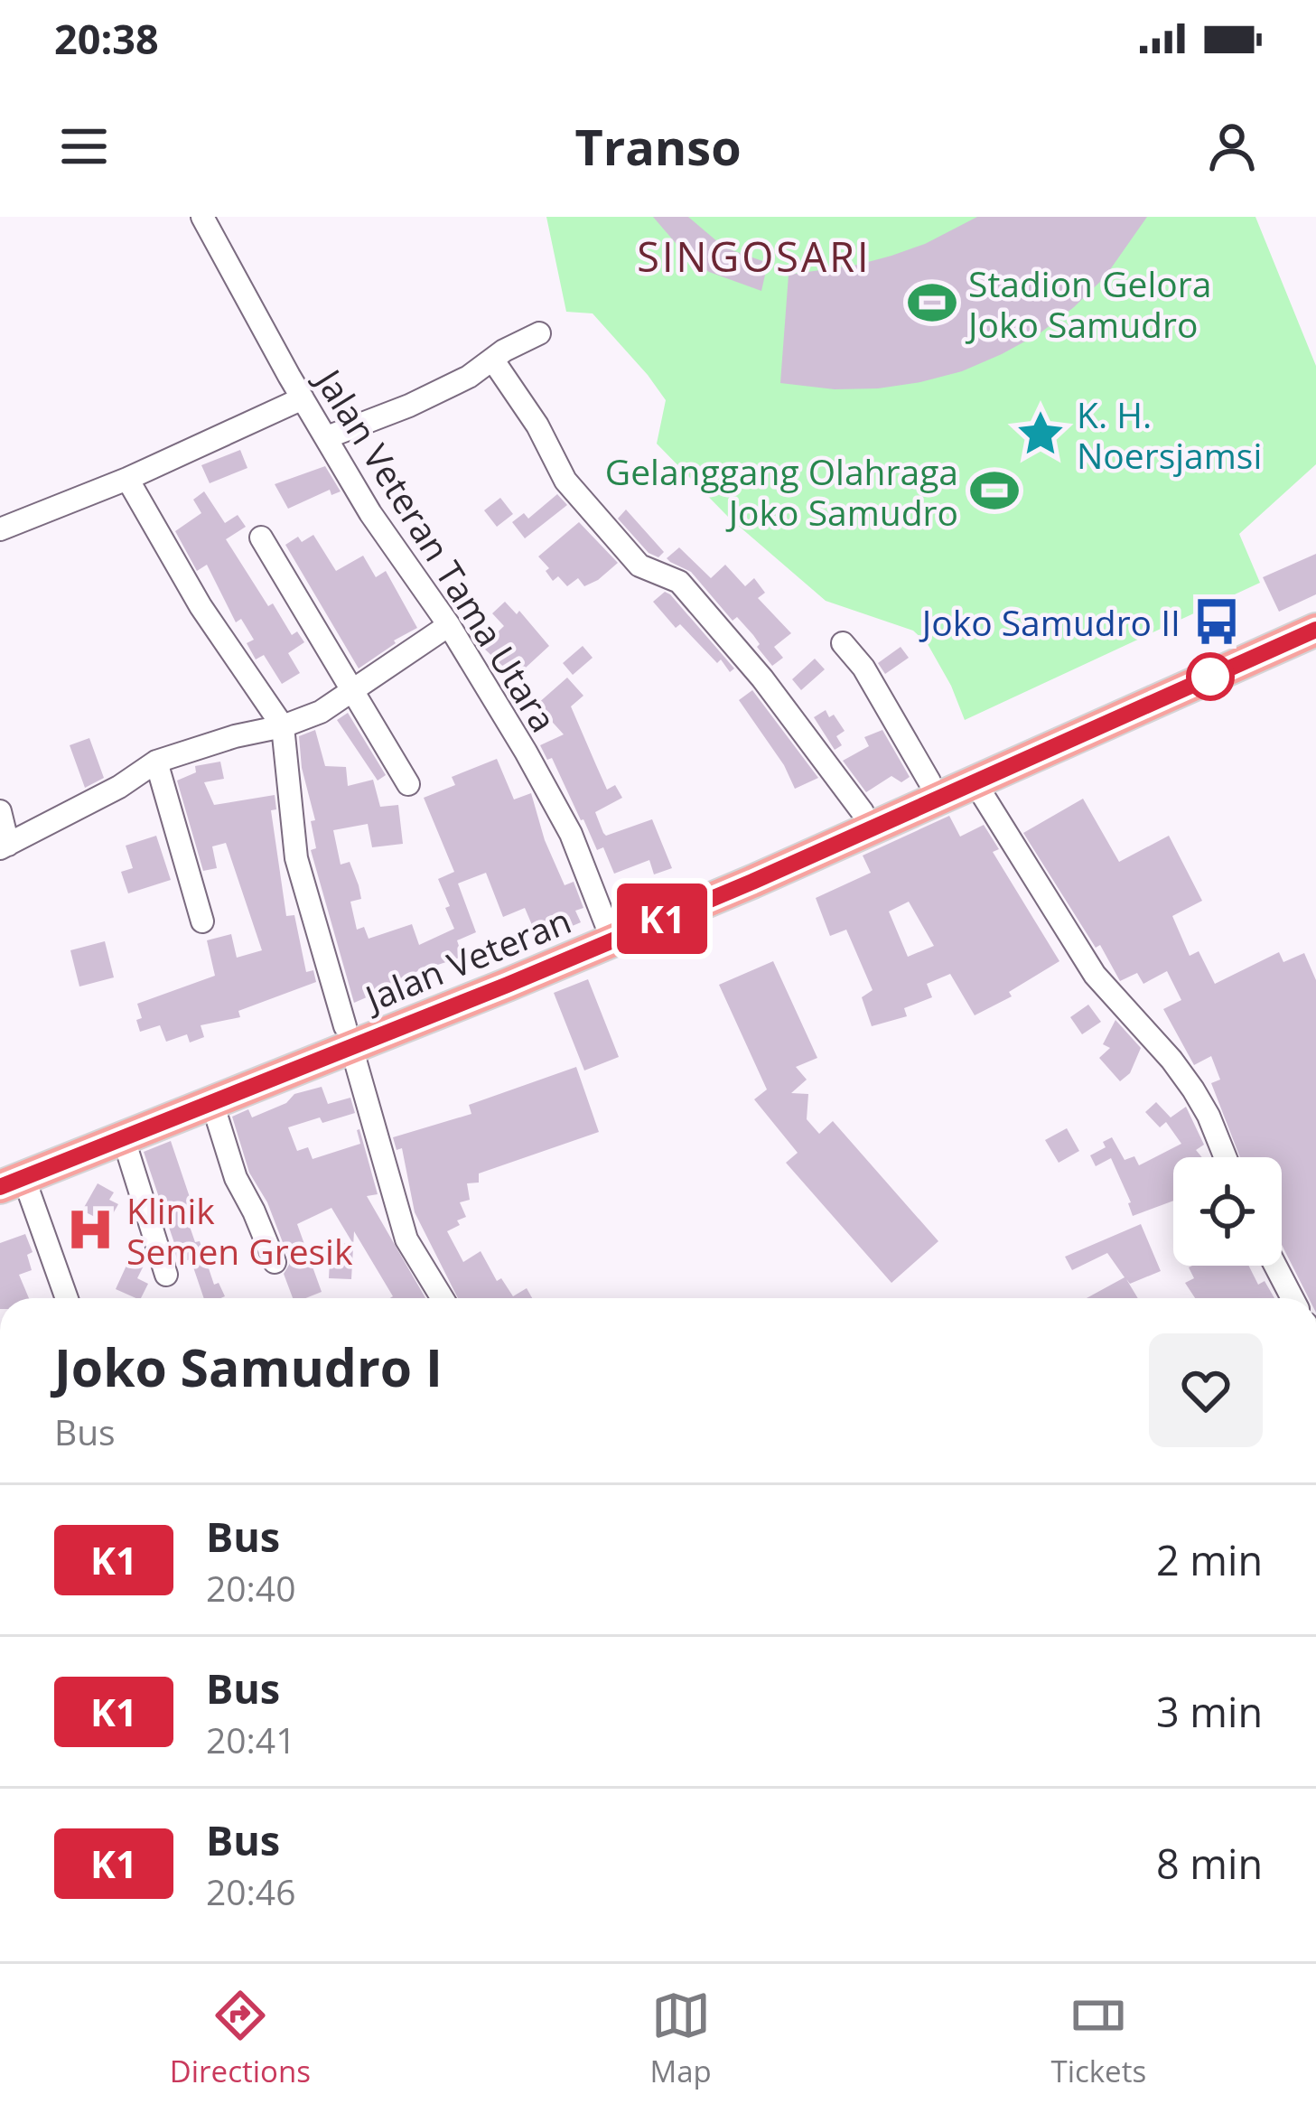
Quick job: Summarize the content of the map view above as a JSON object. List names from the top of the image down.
{
  "streets": {
    "highway": ["Jalan Veteran"],
    "street": ["Jalan Veteran Tama Utara"]
  },
  "crossings": [
    ["Jalan Veteran Tama Utara", "Jalan Veteran"]
  ],
  "districts": ["SINGOSARI"],
  "places": {
    "sports": ["Stadion Gelora Joko Samudro", "Gelanggang Olahraga Joko Samudro"],
    "place": ["K. H. Noersjamsi"],
    "bus stop": ["Joko Samudro II"],
    "hospital": ["Klinik Semen Gresik"]
  },
  "lines": ["bus line K1"],
  "page": {
    "status": "20:38",
    "header": "Transo",
    "on_map": "K1",
    "heading": ["Joko Samudro I", "Bus"],
    "list": [
      {
        "mark": "K1",
        "name": "Bus",
        "note": "20:40",
        "value": "2 min"
      },
      {
        "mark": "K1",
        "name": "Bus",
        "note": "20:41",
        "value": "3 min"
      },
      {
        "mark": "K1",
        "name": "Bus",
        "note": "20:46",
        "value": "8 min"
      }
    ],
    "tabs": ["Directions", "Map", "Tickets"]
  }
}
